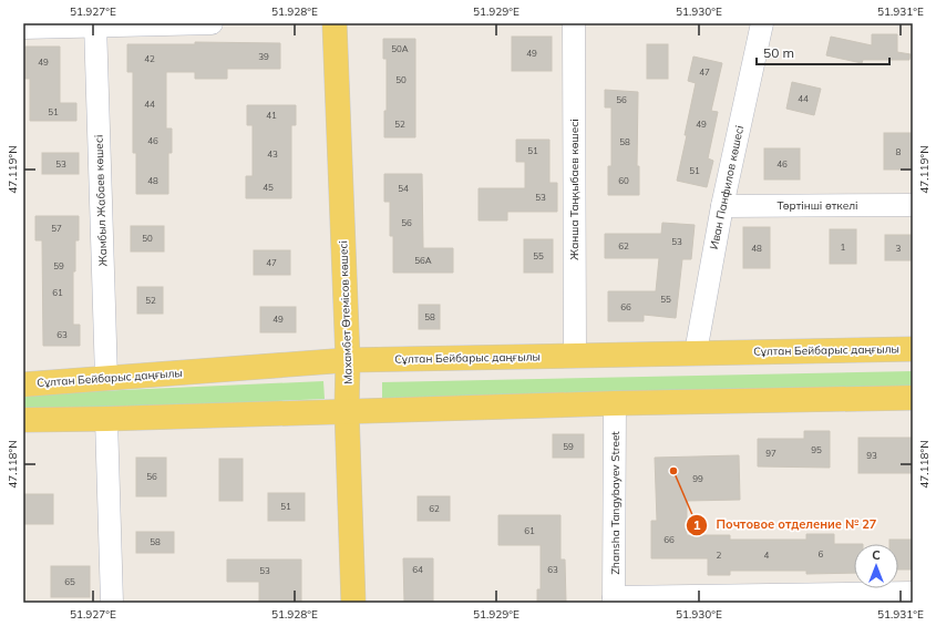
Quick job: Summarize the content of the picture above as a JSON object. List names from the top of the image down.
{
  "streets": {
    "main road": ["Махамбет Өтемісов көшесі", "Сұлтан Бейбарыс даңғылы"],
    "street": [
      "Иван Панфилов көшесі",
      "Жанша Таңқыбаев көшесі",
      "Жамбыл Жабаев көшесі",
      "Төртінші өткелі",
      "Zhansha Tangybayev Street"
    ]
  },
  "crossings": [
    ["Иван Панфилов көшесі", "Төртінші өткелі"],
    ["Иван Панфилов көшесі", "Сұлтан Бейбарыс даңғылы"],
    ["Жанша Таңқыбаев көшесі", "Сұлтан Бейбарыс даңғылы"],
    ["Жамбыл Жабаев көшесі", "Сұлтан Бейбарыс даңғылы"],
    ["Махамбет Өтемісов көшесі", "Сұлтан Бейбарыс даңғылы"]
  ],
  "places": ["Почтовое отделение № 27"],
  "house_numbers": [
    "50А",
    "49",
    "39",
    "42",
    "49",
    "47",
    "50",
    "44",
    "56",
    "44",
    "51",
    "41",
    "52",
    "49",
    "46",
    "58",
    "51",
    "8",
    "43",
    "53",
    "46",
    "51",
    "48",
    "60",
    "45",
    "54",
    "53",
    "56",
    "57",
    "50",
    "53",
    "62",
    "1",
    "48",
    "3",
    "55",
    "56А",
    "47",
    "59",
    "61",
    "55",
    "52",
    "66",
    "58",
    "49",
    "63",
    "59",
    "95",
    "97",
    "93",
    "56",
    "99",
    "51",
    "62",
    "61",
    "66",
    "58",
    "6",
    "2",
    "4",
    "64",
    "63",
    "53",
    "65"
  ],
  "scale_bar": "50 m",
  "north": "top",
  "coordinates": [
    "51.927°E",
    "51.928°E",
    "51.929°E",
    "51.930°E",
    "51.931°E",
    "47.119°N",
    "47.118°N"
  ]
}
